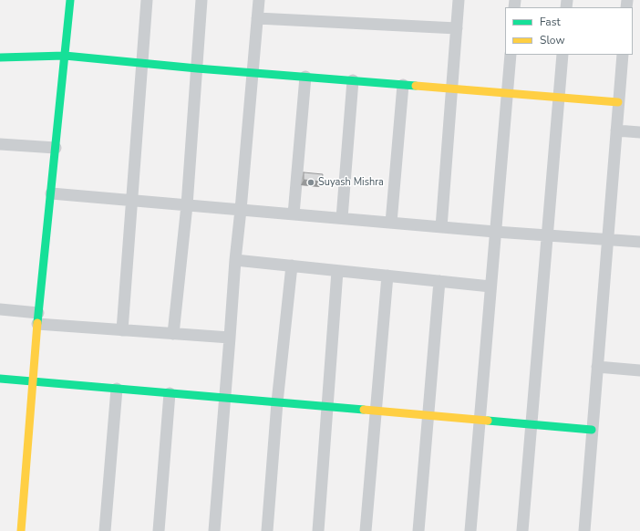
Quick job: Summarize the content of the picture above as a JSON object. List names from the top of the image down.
{
  "places": ["Suyash Mishra"],
  "legend": ["Fast", "Slow"]
}
